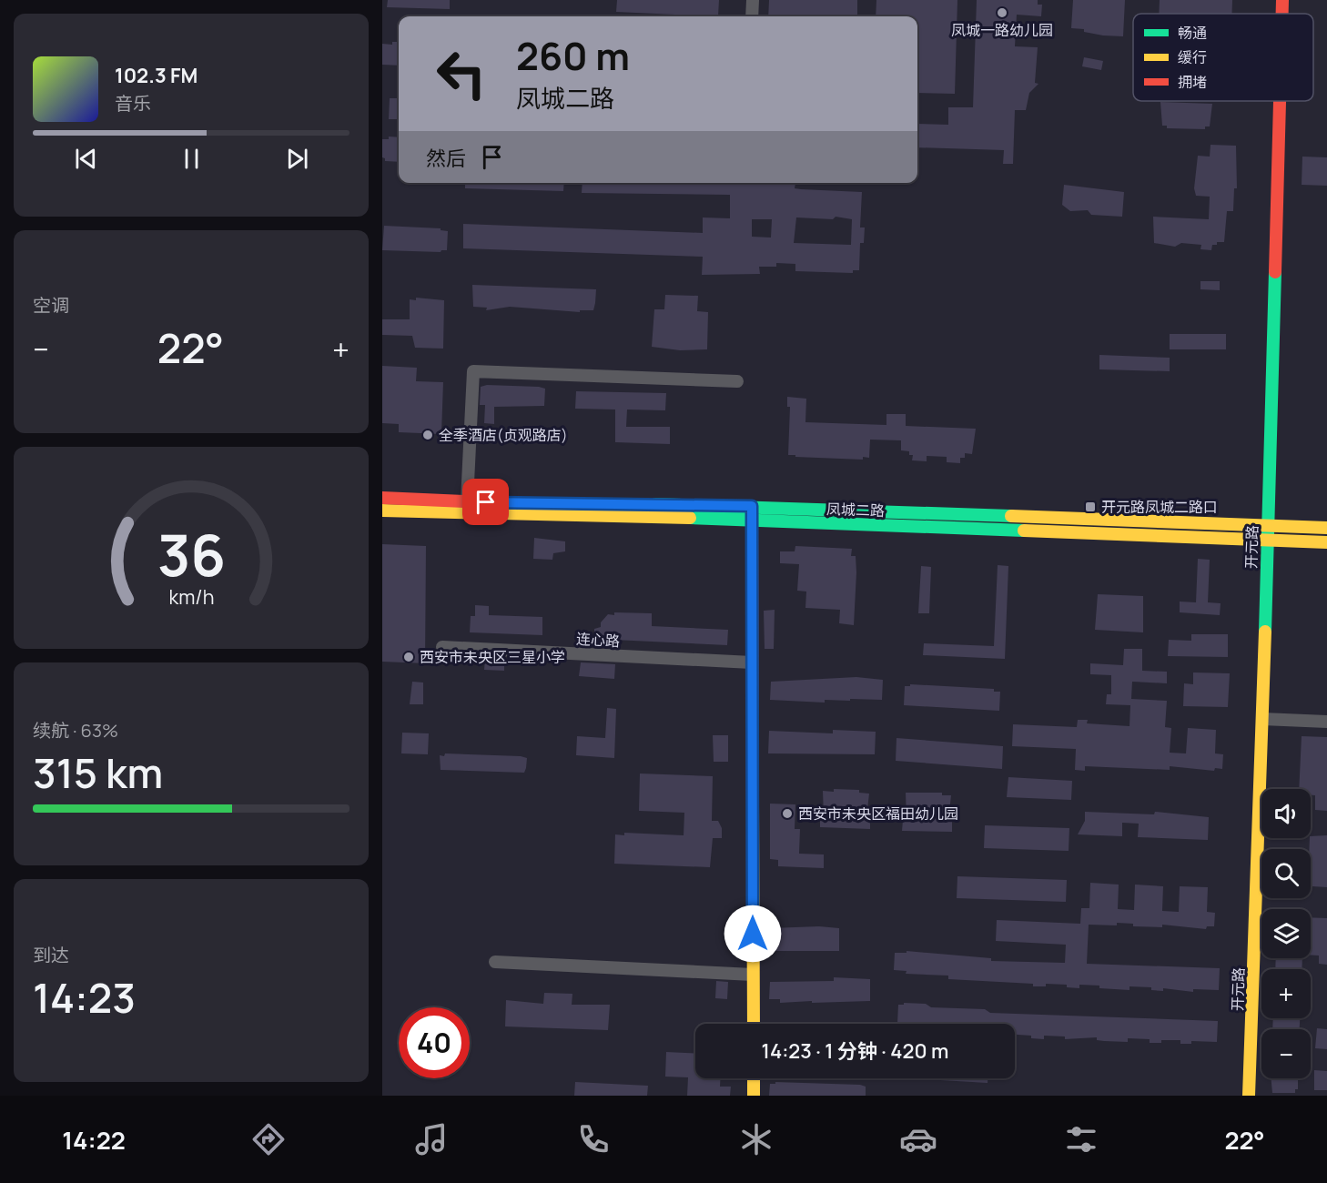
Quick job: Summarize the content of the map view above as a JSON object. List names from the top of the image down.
{
  "streets": {
    "main road": ["凤城二路", "开元路"],
    "street": ["连心路"]
  },
  "crossings": [
    ["凤城二路", "开元路"]
  ],
  "places": {
    "other": [
      "凤城一路幼儿园",
      "全季酒店(贞观路店)",
      "西安市未央区三星小学",
      "西安市未央区福田幼儿园"
    ],
    "transit": ["开元路凤城二路口"]
  },
  "legend": ["畅通", "缓行", "拥堵"],
  "page": {
    "turn": ["260 m", "凤城二路"],
    "song": ["102.3 FM", "音乐"],
    "then": "然后",
    "tile": [
      "空调",
      ["续航 · 63%", "315 km"],
      ["到达", "14:23"]
    ],
    "heat": ["−", "22°", "+"],
    "map_buttons": ["+", "−"],
    "limit": "40",
    "trip": "14:23 · 1 分钟 · 420 m",
    "tabs": ["14:22", "22°"],
    "gauge": ["36", "km/h"]
  }
}
